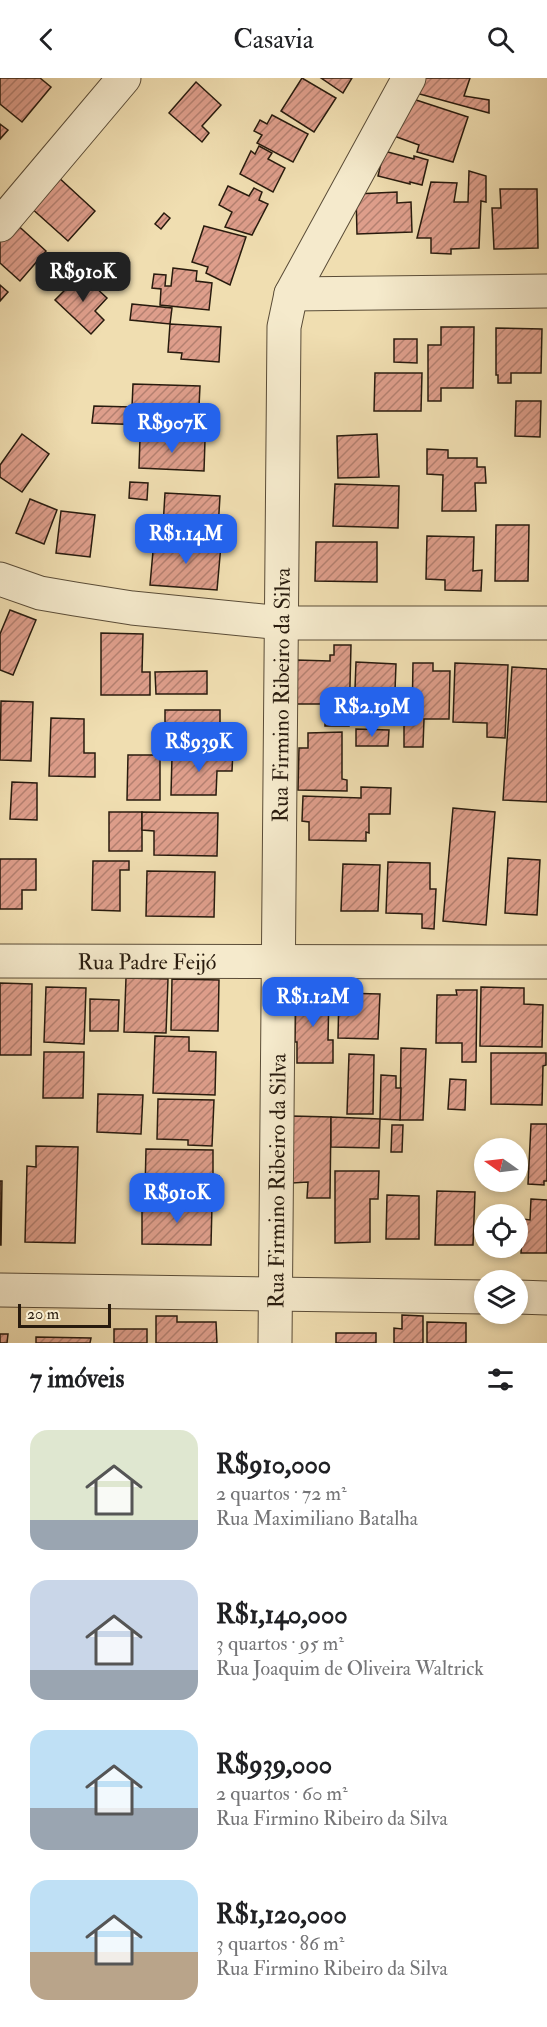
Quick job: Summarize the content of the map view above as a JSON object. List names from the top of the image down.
{
  "streets": {
    "street": ["Rua Firmino Ribeiro da Silva", "Rua Padre Feijó"]
  },
  "crossings": [
    ["Rua Firmino Ribeiro da Silva", "Rua Padre Feijó"]
  ],
  "scale_bar": "20 m",
  "north": "left",
  "page": {
    "header": "Casavia",
    "price": [
      "R$910K",
      "R$907K",
      "R$1.14M",
      "R$2.19M",
      "R$939K",
      "R$1.12M",
      "R$910K"
    ],
    "scale": "20 m",
    "heading": "7 imóveis",
    "list": [
      {
        "name": "R$910,000",
        "note": "2 quartos · 72 m² · Rua Maximiliano Batalha"
      },
      {
        "name": "R$1,140,000",
        "note": "3 quartos · 95 m² · Rua Joaquim de Oliveira Waltrick"
      },
      {
        "name": "R$939,000",
        "note": "2 quartos · 60 m² · Rua Firmino Ribeiro da Silva"
      },
      {
        "name": "R$1,120,000",
        "note": "3 quartos · 86 m² · Rua Firmino Ribeiro da Silva"
      }
    ]
  }
}
